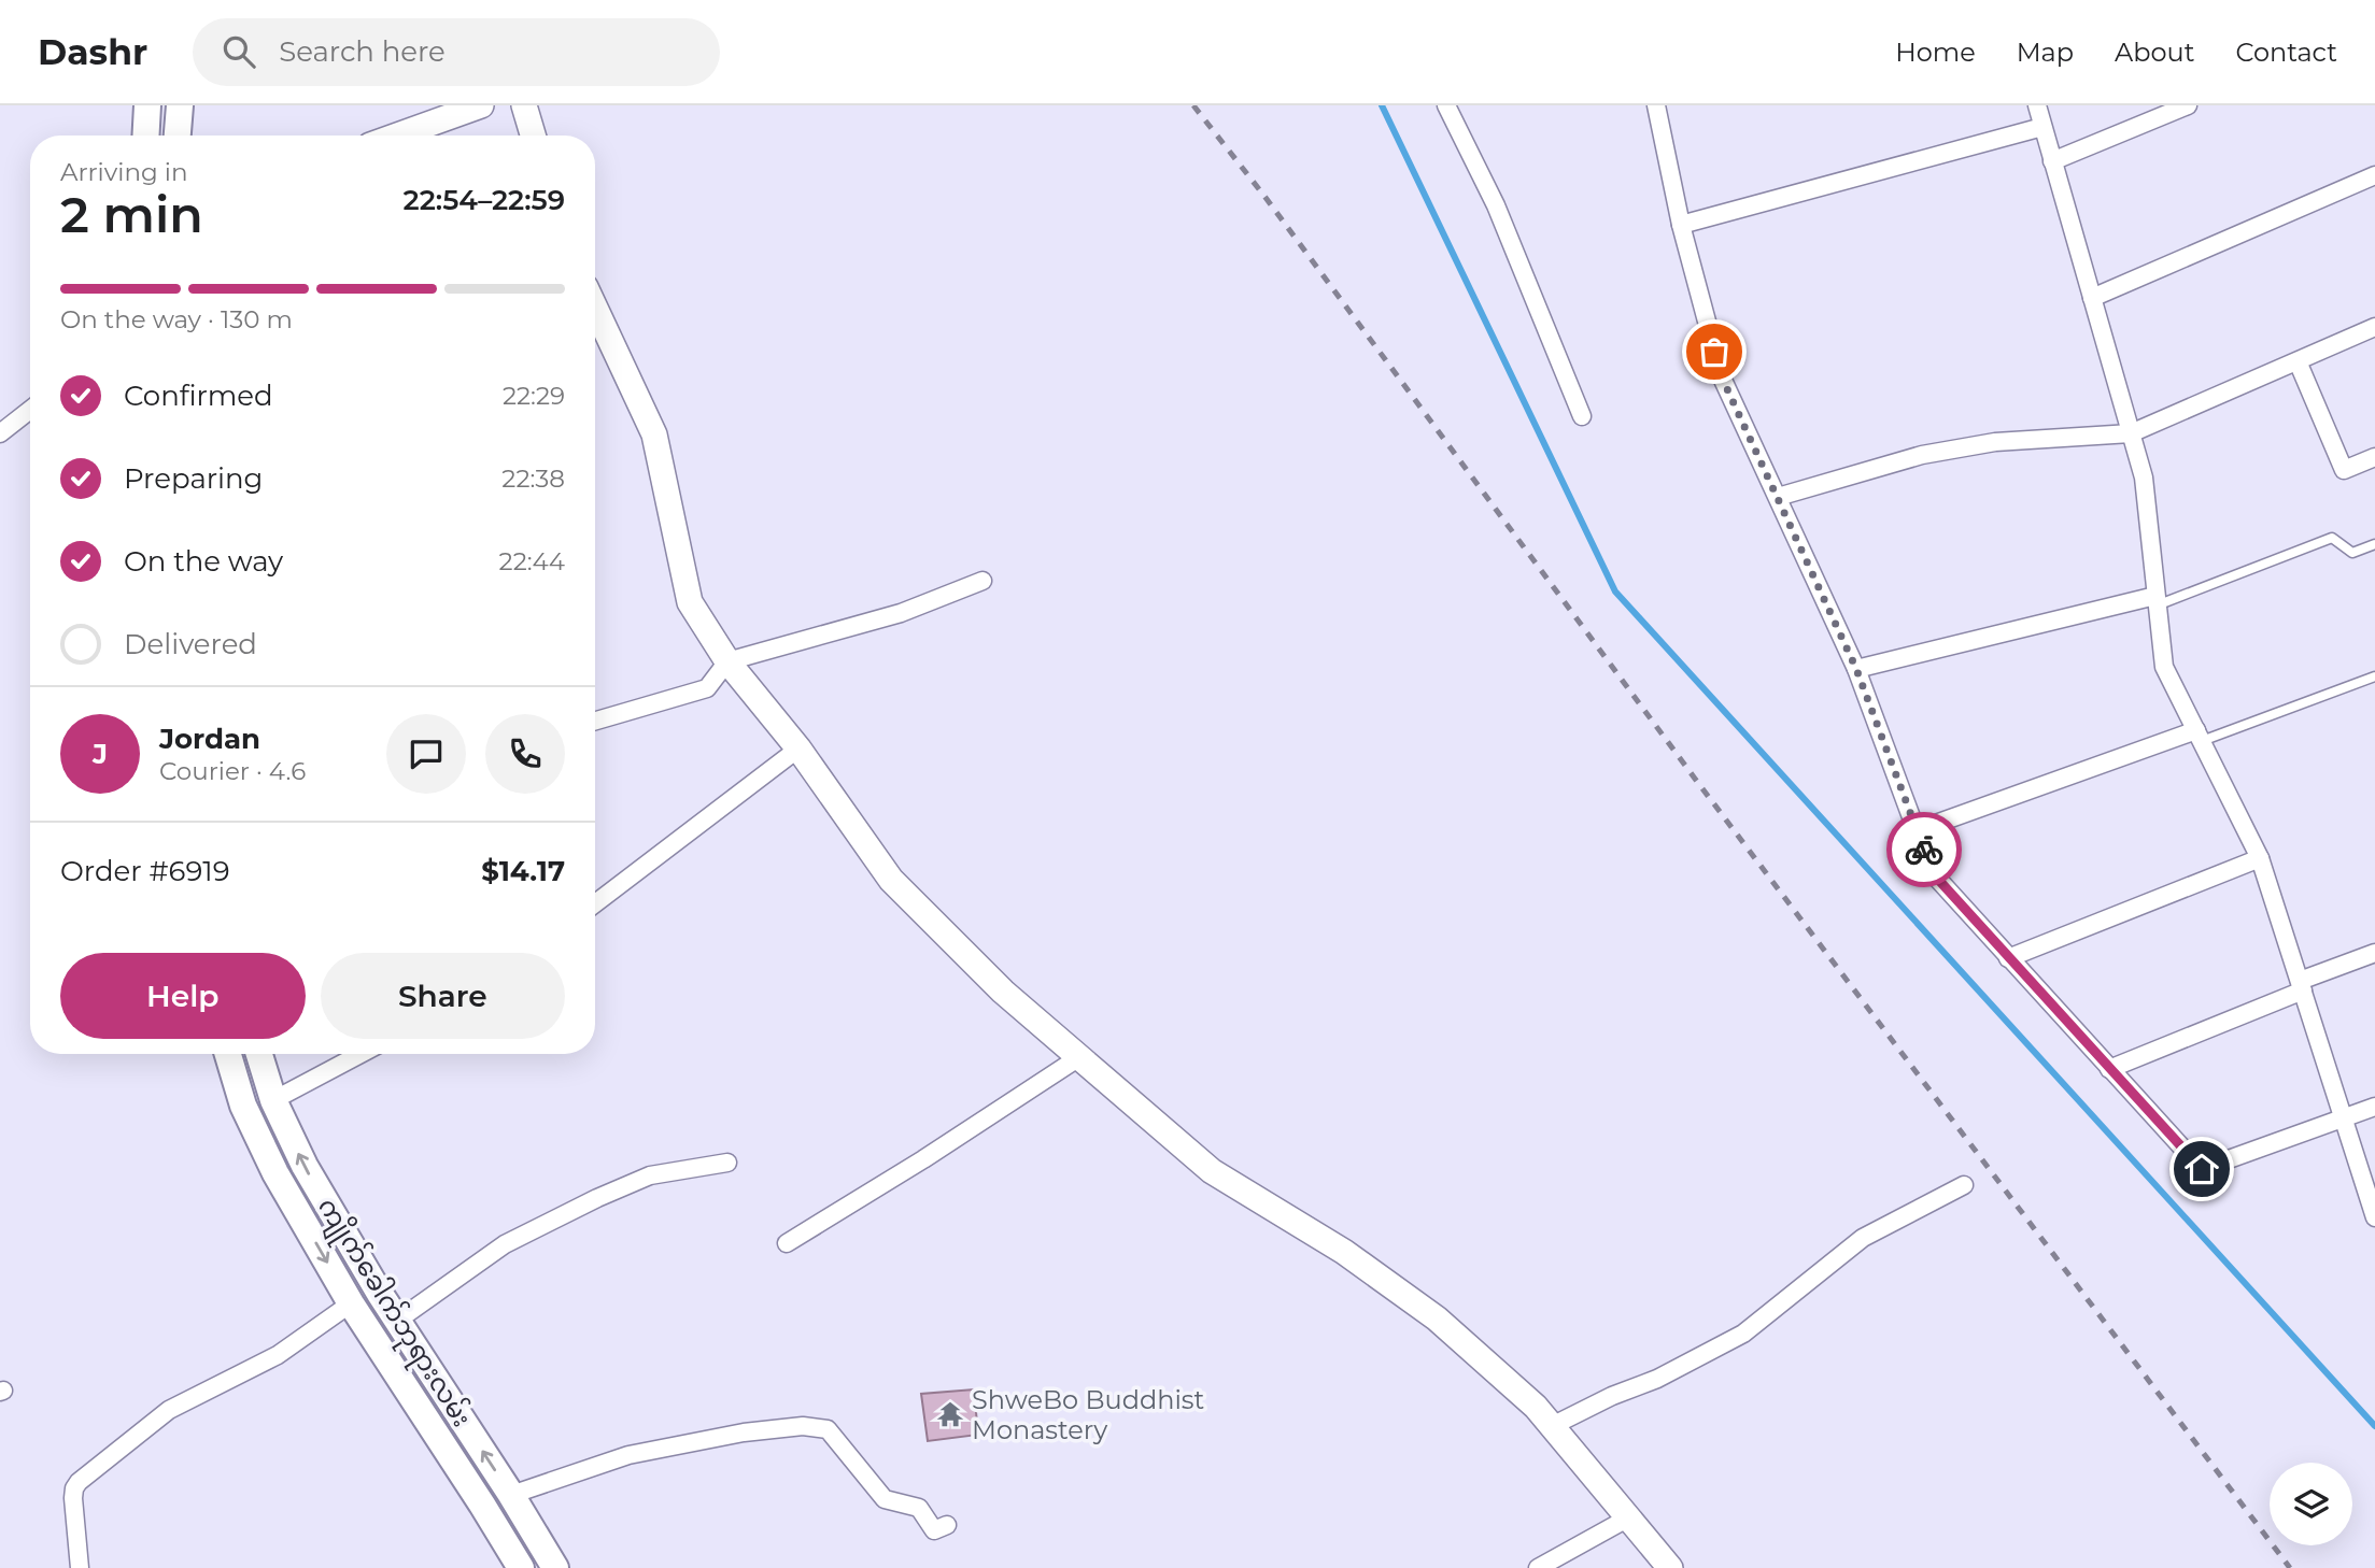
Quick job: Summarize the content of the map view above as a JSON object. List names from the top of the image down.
{
  "streets": {
    "main road": ["ကျိုက်ခေါက်ဘုရားလမ်း"]
  },
  "places": {
    "temple": ["ShweBo Buddhist Monastery"]
  },
  "page": {
    "header": "Dashr",
    "search": "Search here",
    "nav": [
      "Home",
      "Map",
      "About",
      "Contact"
    ],
    "heading": ["2 min", "Arriving in", "22:54–22:59"],
    "panel": [
      "Jordan",
      "Courier · 4.6",
      "Order #6919",
      "$14.17"
    ],
    "bar": "On the way · 130 m",
    "list": [
      ["Confirmed", "22:29"],
      ["Preparing", "22:38"],
      ["On the way", "22:44"],
      "Delivered"
    ],
    "round": "J",
    "buttons": ["Help", "Share"]
  }
}
